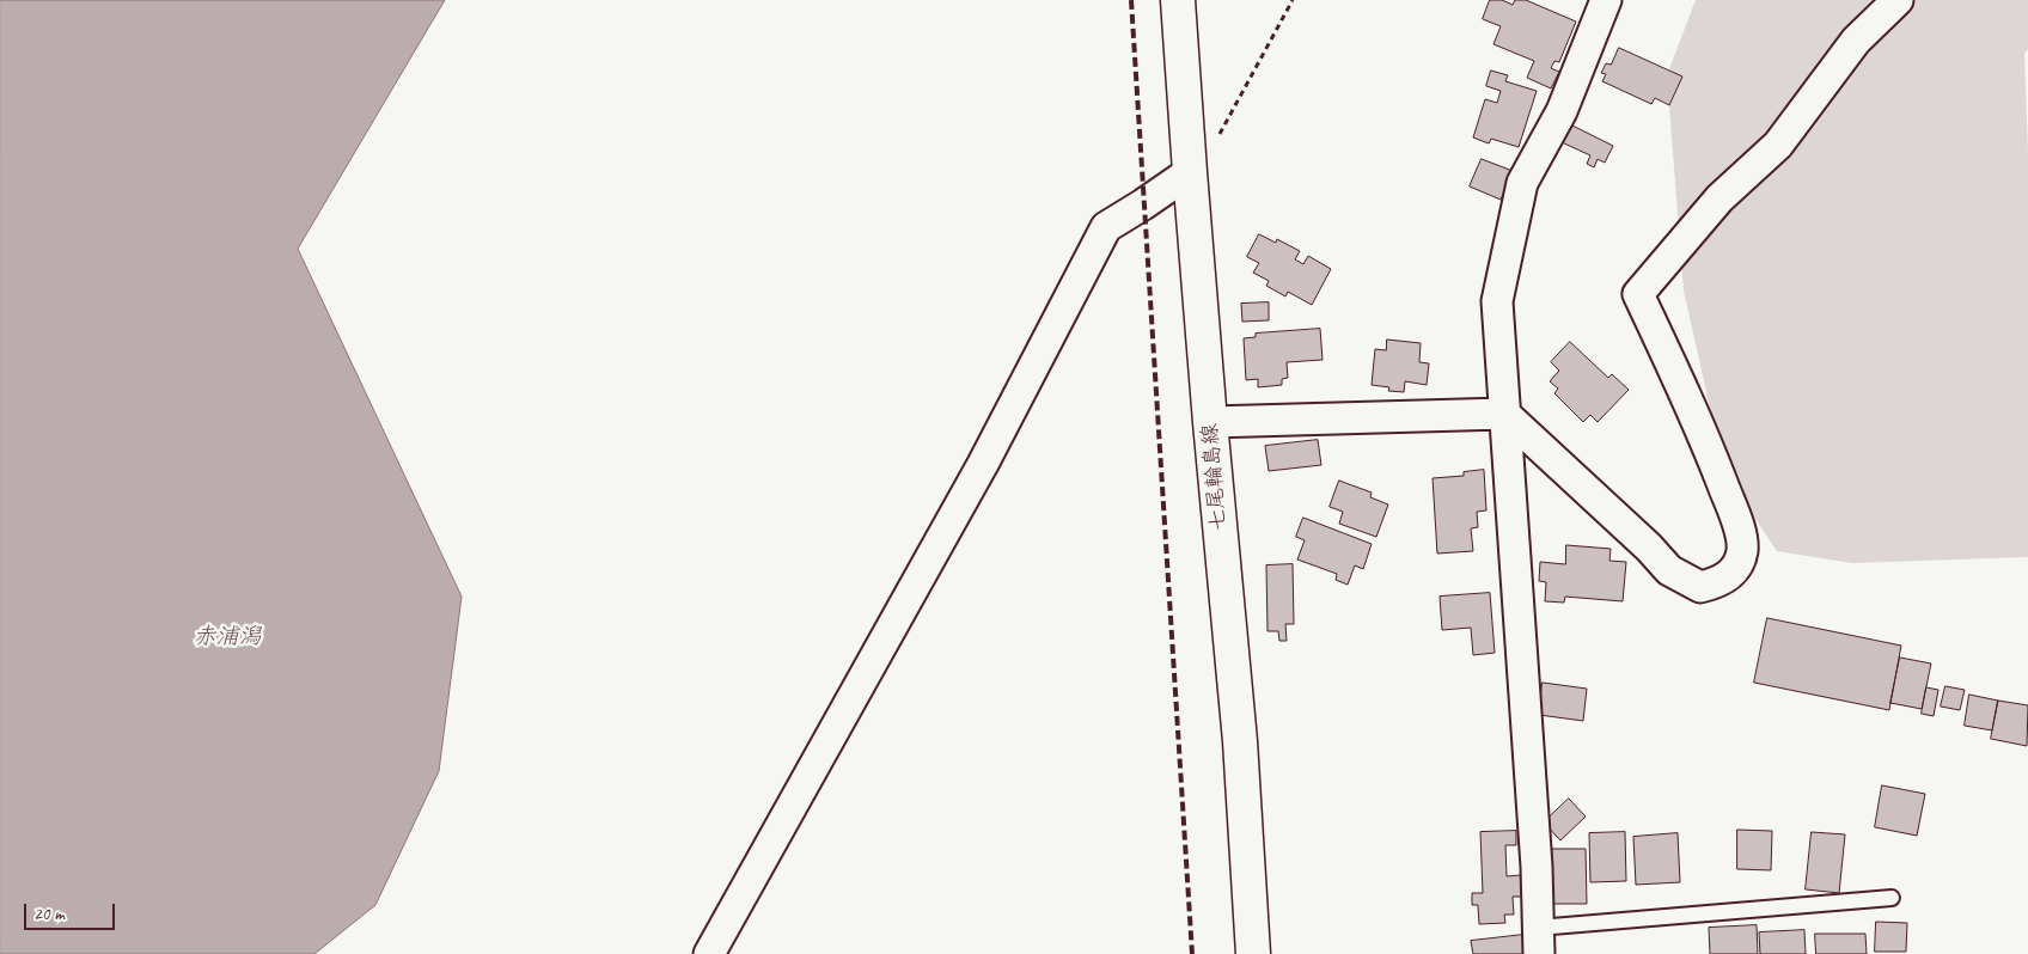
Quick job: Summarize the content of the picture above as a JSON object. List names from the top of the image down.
{
  "streets": {
    "main road": ["七尾輪島線"]
  },
  "water": ["赤浦潟"],
  "scale_bar": "20 m"
}
